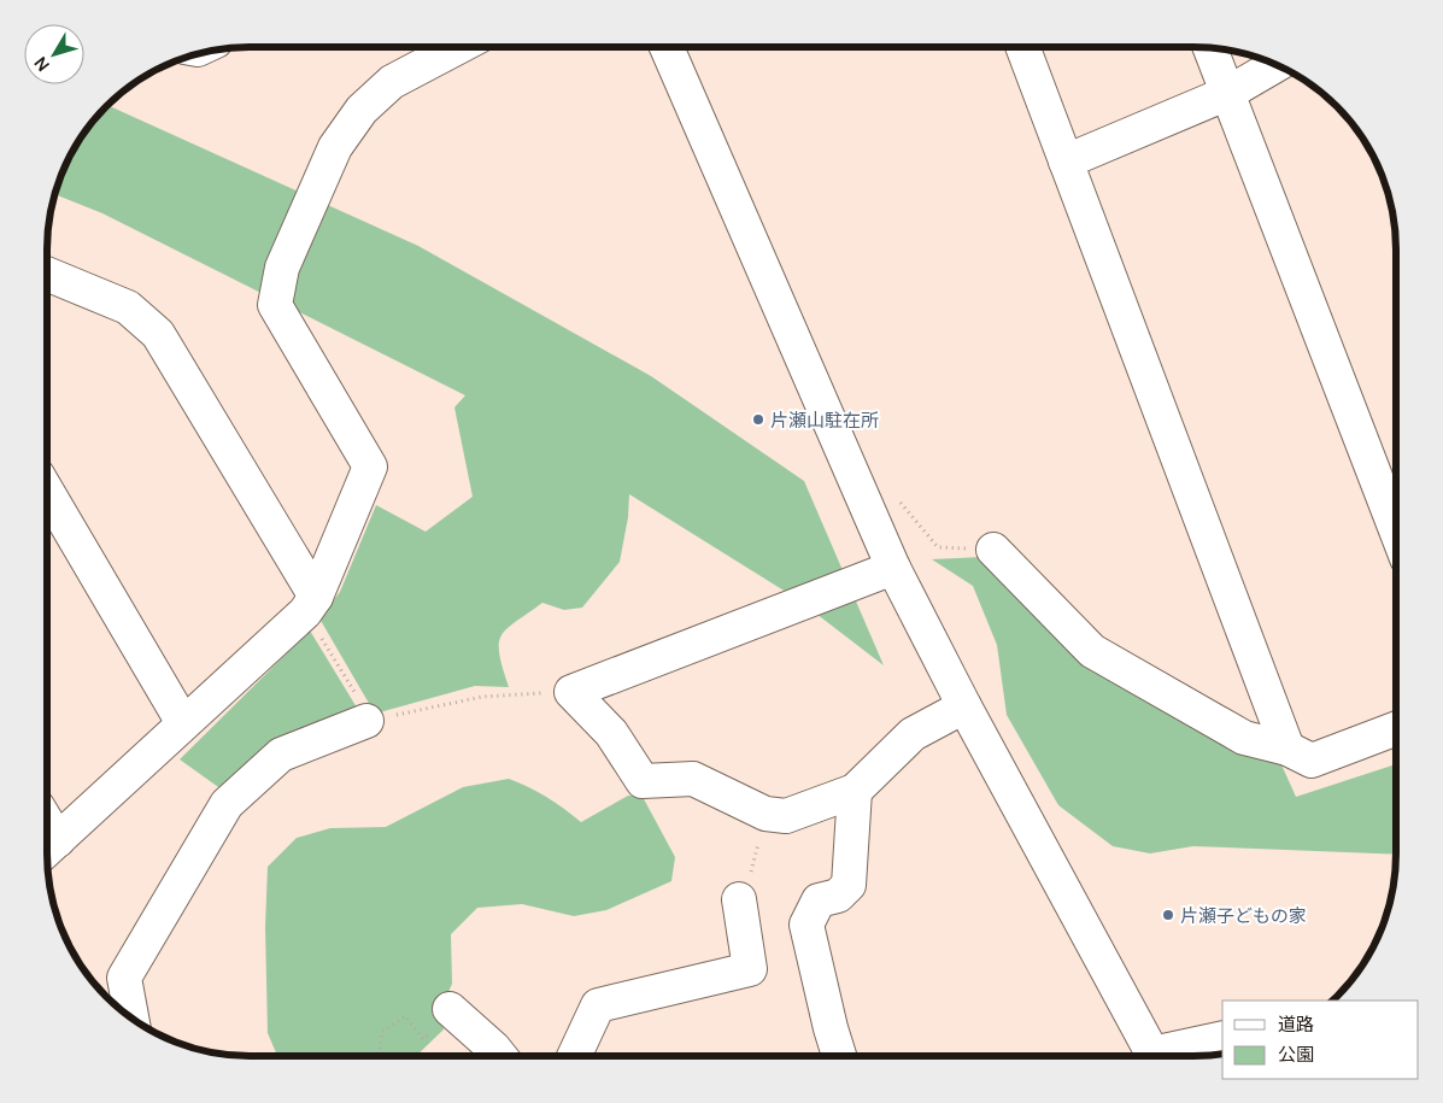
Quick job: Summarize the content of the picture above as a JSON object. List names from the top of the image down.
{
  "places": ["片瀬山駐在所", "片瀬子どもの家"],
  "legend": ["道路", "公園"],
  "north": "bottom left"
}
